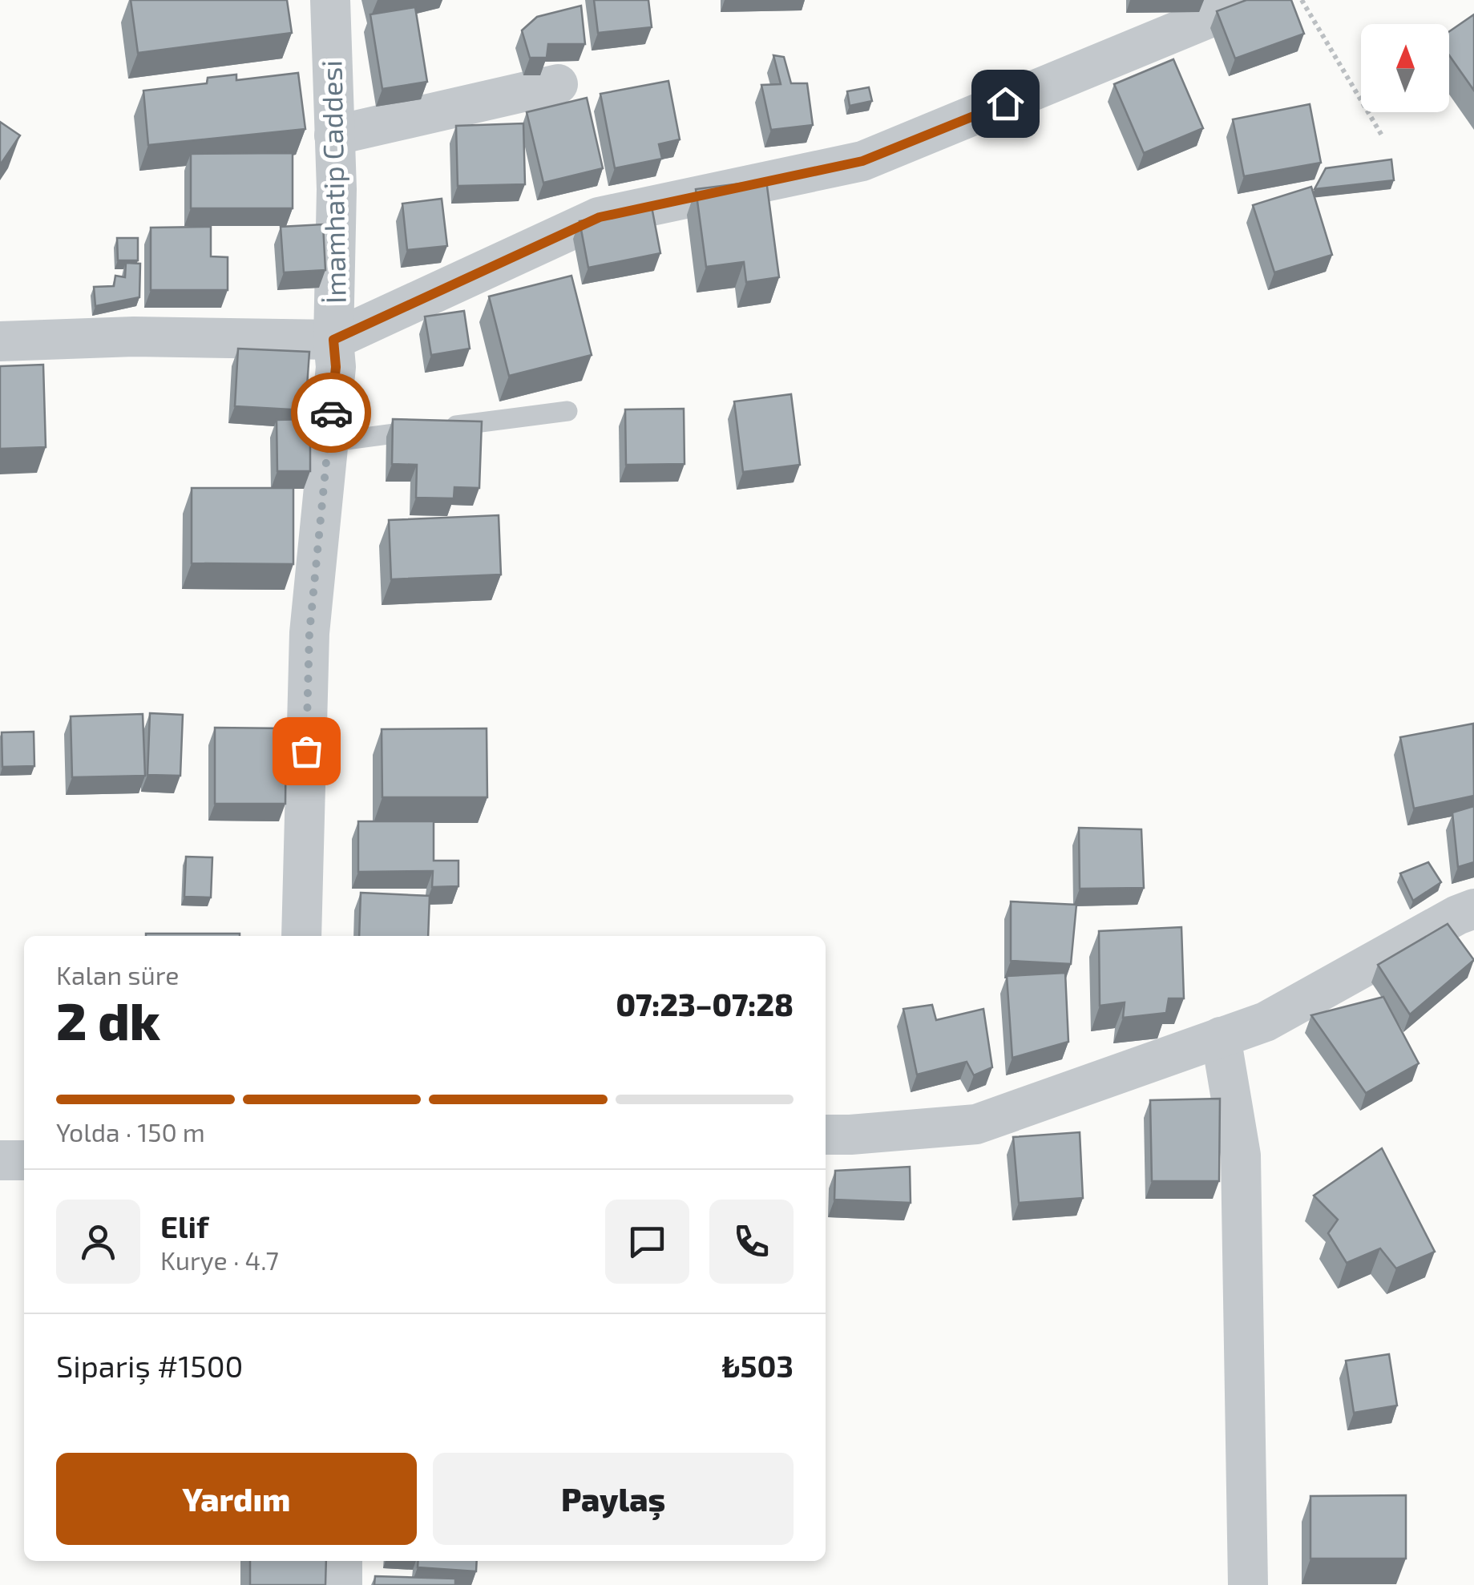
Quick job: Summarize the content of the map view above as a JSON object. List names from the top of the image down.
{
  "streets": {
    "street": ["İmamhatip Caddesi"]
  },
  "north": "top",
  "page": {
    "heading": ["2 dk", "Kalan süre", "07:23–07:28"],
    "panel": [
      "Elif",
      "Kurye · 4.7",
      "Sipariş #1500",
      "₺503"
    ],
    "bar": "Yolda · 150 m",
    "buttons": ["Yardım", "Paylaş"]
  }
}
